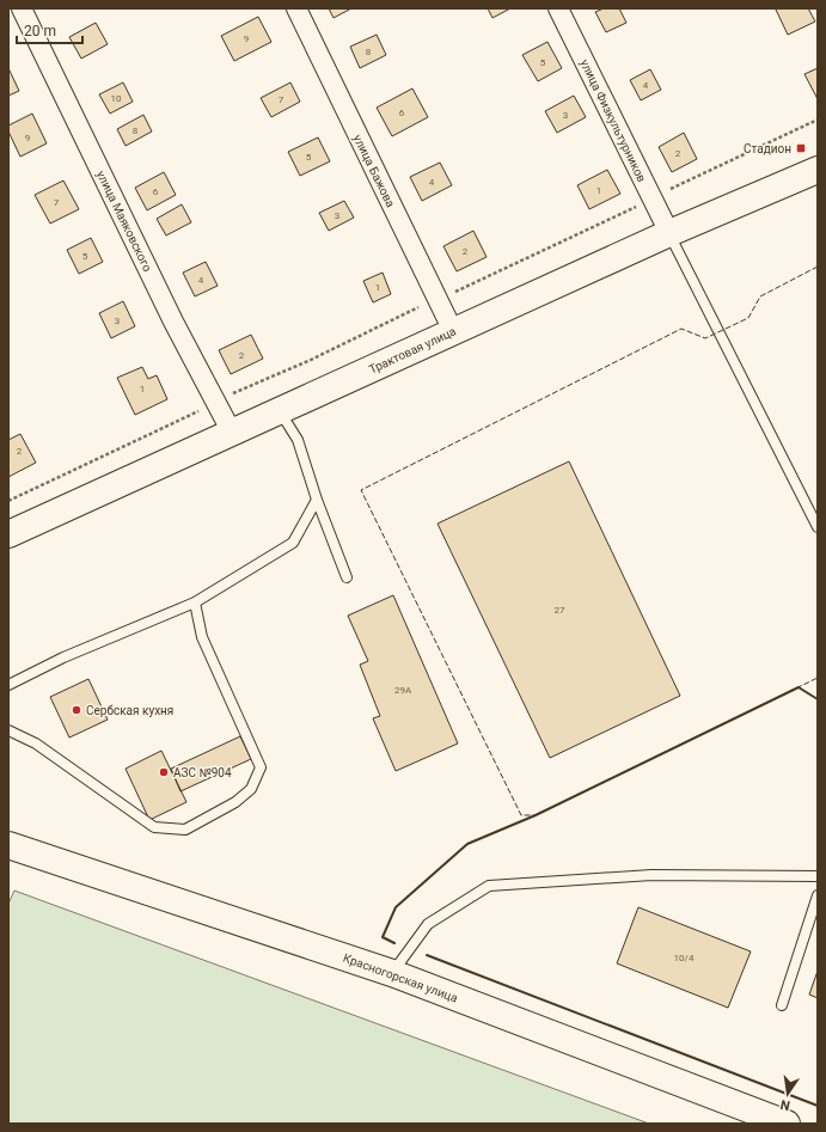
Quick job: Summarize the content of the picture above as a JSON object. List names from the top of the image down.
{
  "streets": {
    "main road": ["Трактовая улица", "Красногорская улица"],
    "street": ["улица Физкультурников", "улица Бажова", "улица Маяковского"]
  },
  "crossings": [
    ["улица Физкультурников", "Трактовая улица"],
    ["улица Бажова", "Трактовая улица"],
    ["улица Маяковского", "Трактовая улица"]
  ],
  "places": {
    "transit": ["Стадион"],
    "other": ["Сербская кухня", "АЗС №904"]
  },
  "house_numbers": [
    "9",
    "8",
    "5",
    "4",
    "10",
    "7",
    "6",
    "3",
    "8",
    "9",
    "2",
    "5",
    "4",
    "1",
    "6",
    "7",
    "3",
    "2",
    "5",
    "4",
    "1",
    "3",
    "2",
    "1",
    "2",
    "27",
    "29А",
    "10/4"
  ],
  "scale_bar": "20 m",
  "north": "bottom"
}
